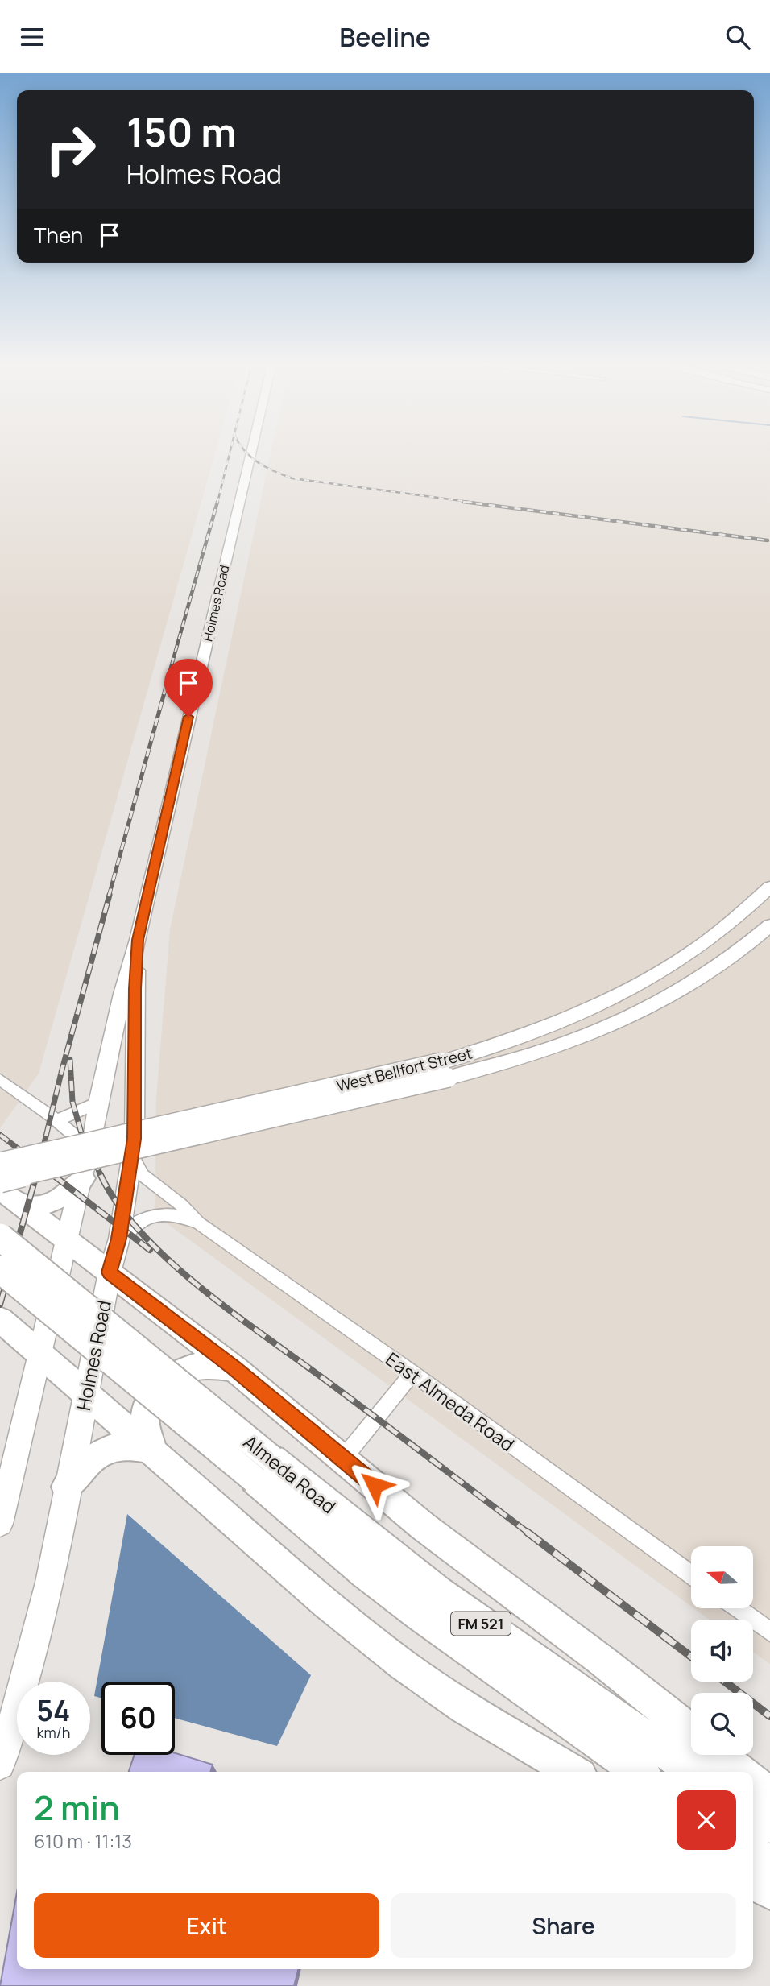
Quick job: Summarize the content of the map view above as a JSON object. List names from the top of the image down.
{
  "streets": {
    "main road": [
      "Holmes Road",
      "West Bellfort Street",
      "Almeda Road",
      "FM 521"
    ],
    "street": ["East Almeda Road"]
  },
  "crossings": [
    ["Holmes Road", "East Almeda Road"]
  ],
  "north": "left",
  "page": {
    "header": "Beeline",
    "turn": ["150 m", "Holmes Road"],
    "then": "Then",
    "speed": "54 km/h",
    "limit": "60",
    "heading": ["2 min", "610 m · 11:13"],
    "buttons": ["Exit", "Share"]
  }
}
